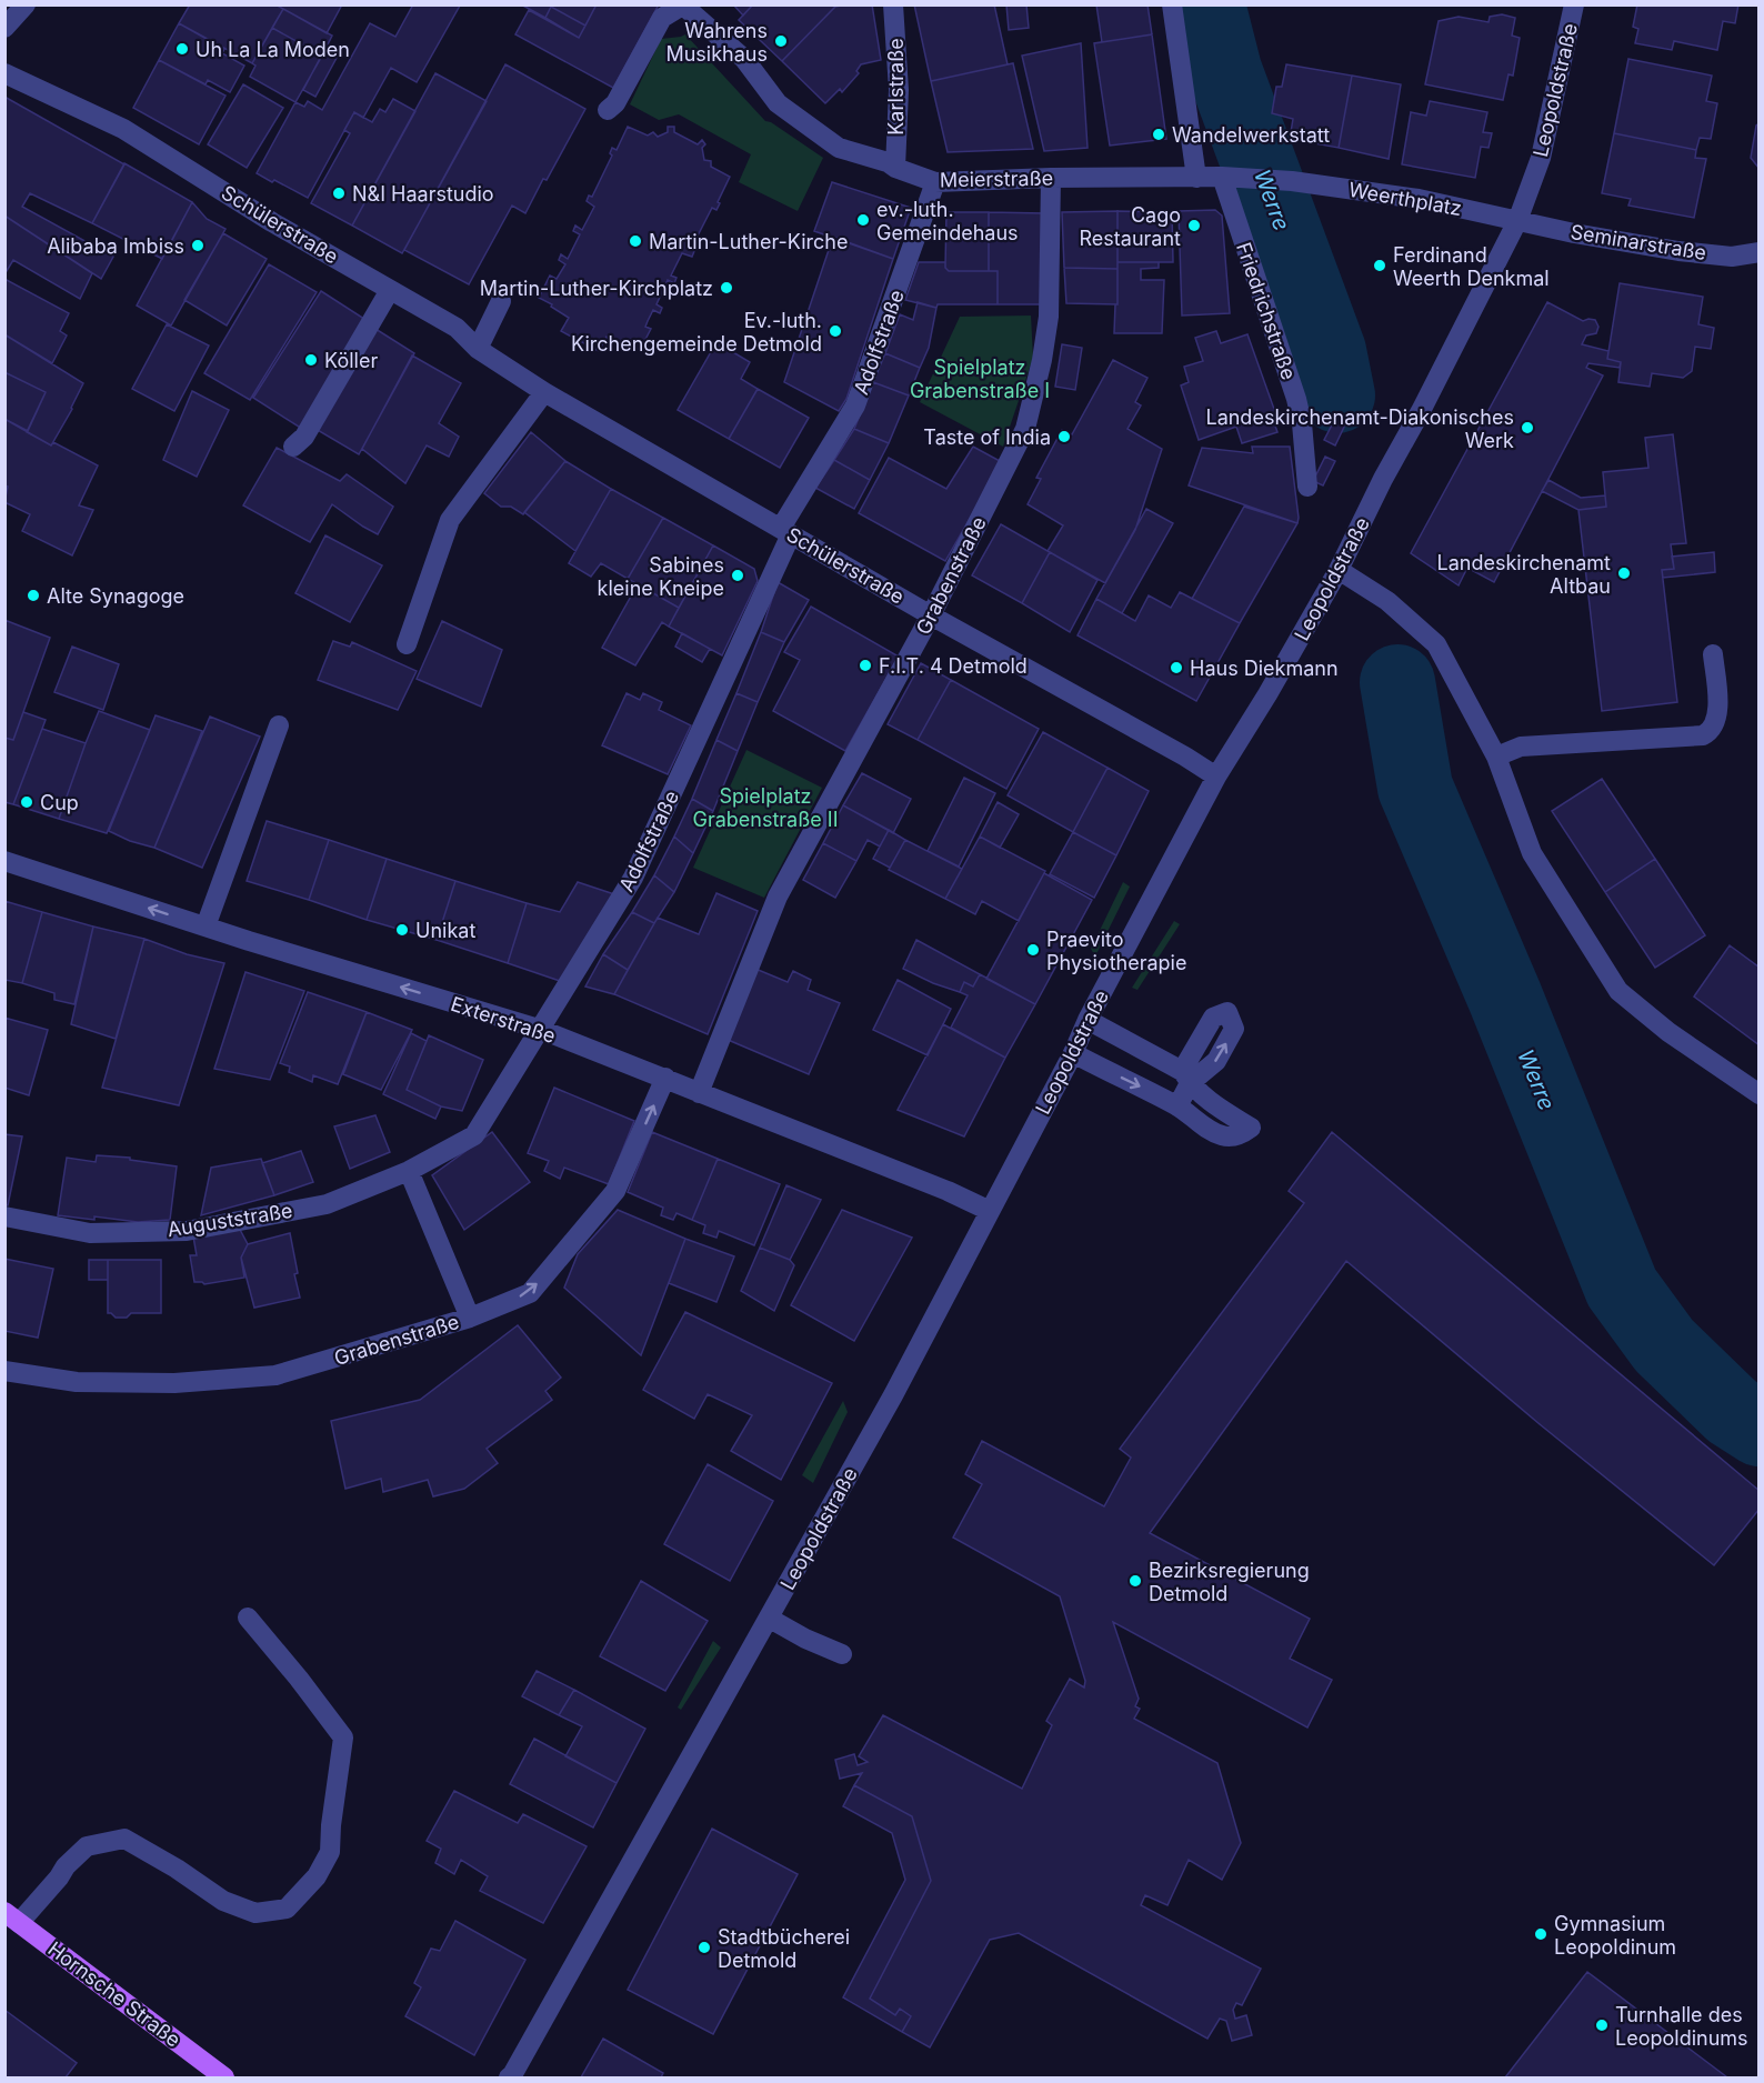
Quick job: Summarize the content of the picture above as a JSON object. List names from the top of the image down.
{
  "streets": {
    "main road": ["Hornsche Straße"],
    "street": [
      "Karlstraße",
      "Leopoldstraße",
      "Meierstraße",
      "Weerthplatz",
      "Schülerstraße",
      "Seminarstraße",
      "Friedrichstraße",
      "Adolfstraße",
      "Grabenstraße",
      "Exterstraße",
      "Auguststraße"
    ]
  },
  "crossings": [
    ["Karlstraße", "Meierstraße"],
    ["Leopoldstraße", "Weerthplatz"],
    ["Leopoldstraße", "Schülerstraße"],
    ["Leopoldstraße", "Seminarstraße"],
    ["Leopoldstraße", "Exterstraße"],
    ["Meierstraße", "Weerthplatz"],
    ["Meierstraße", "Friedrichstraße"],
    ["Meierstraße", "Adolfstraße"],
    ["Meierstraße", "Grabenstraße"],
    ["Weerthplatz", "Seminarstraße"],
    ["Schülerstraße", "Adolfstraße"],
    ["Schülerstraße", "Grabenstraße"],
    ["Adolfstraße", "Exterstraße"],
    ["Adolfstraße", "Auguststraße"],
    ["Grabenstraße", "Exterstraße"],
    ["Exterstraße", "Auguststraße"]
  ],
  "one_way": ["Exterstraße"],
  "water": ["Werre"],
  "parks": ["Spielplatz Grabenstraße I", "Spielplatz Grabenstraße II"],
  "places": [
    "Wahrens Musikhaus",
    "Uh La La Moden",
    "Wandelwerkstatt",
    "N&I Haarstudio",
    "ev.-luth. Gemeindehaus",
    "Cago Restaurant",
    "Martin-Luther-Kirche",
    "Alibaba Imbiss",
    "Ferdinand Weerth Denkmal",
    "Martin-Luther-Kirchplatz",
    "Ev.-luth. Kirchengemeinde Detmold",
    "Köller",
    "Landeskirchenamt-Diakonisches Werk",
    "Taste of India",
    "Landeskirchenamt Altbau",
    "Sabines kleine Kneipe",
    "Alte Synagoge",
    "F.I.T. 4 Detmold",
    "Haus Diekmann",
    "Cup",
    "Unikat",
    "Praevito Physiotherapie",
    "Bezirksregierung Detmold",
    "Gymnasium Leopoldinum",
    "Stadtbücherei Detmold",
    "Turnhalle des Leopoldinums"
  ]
}
